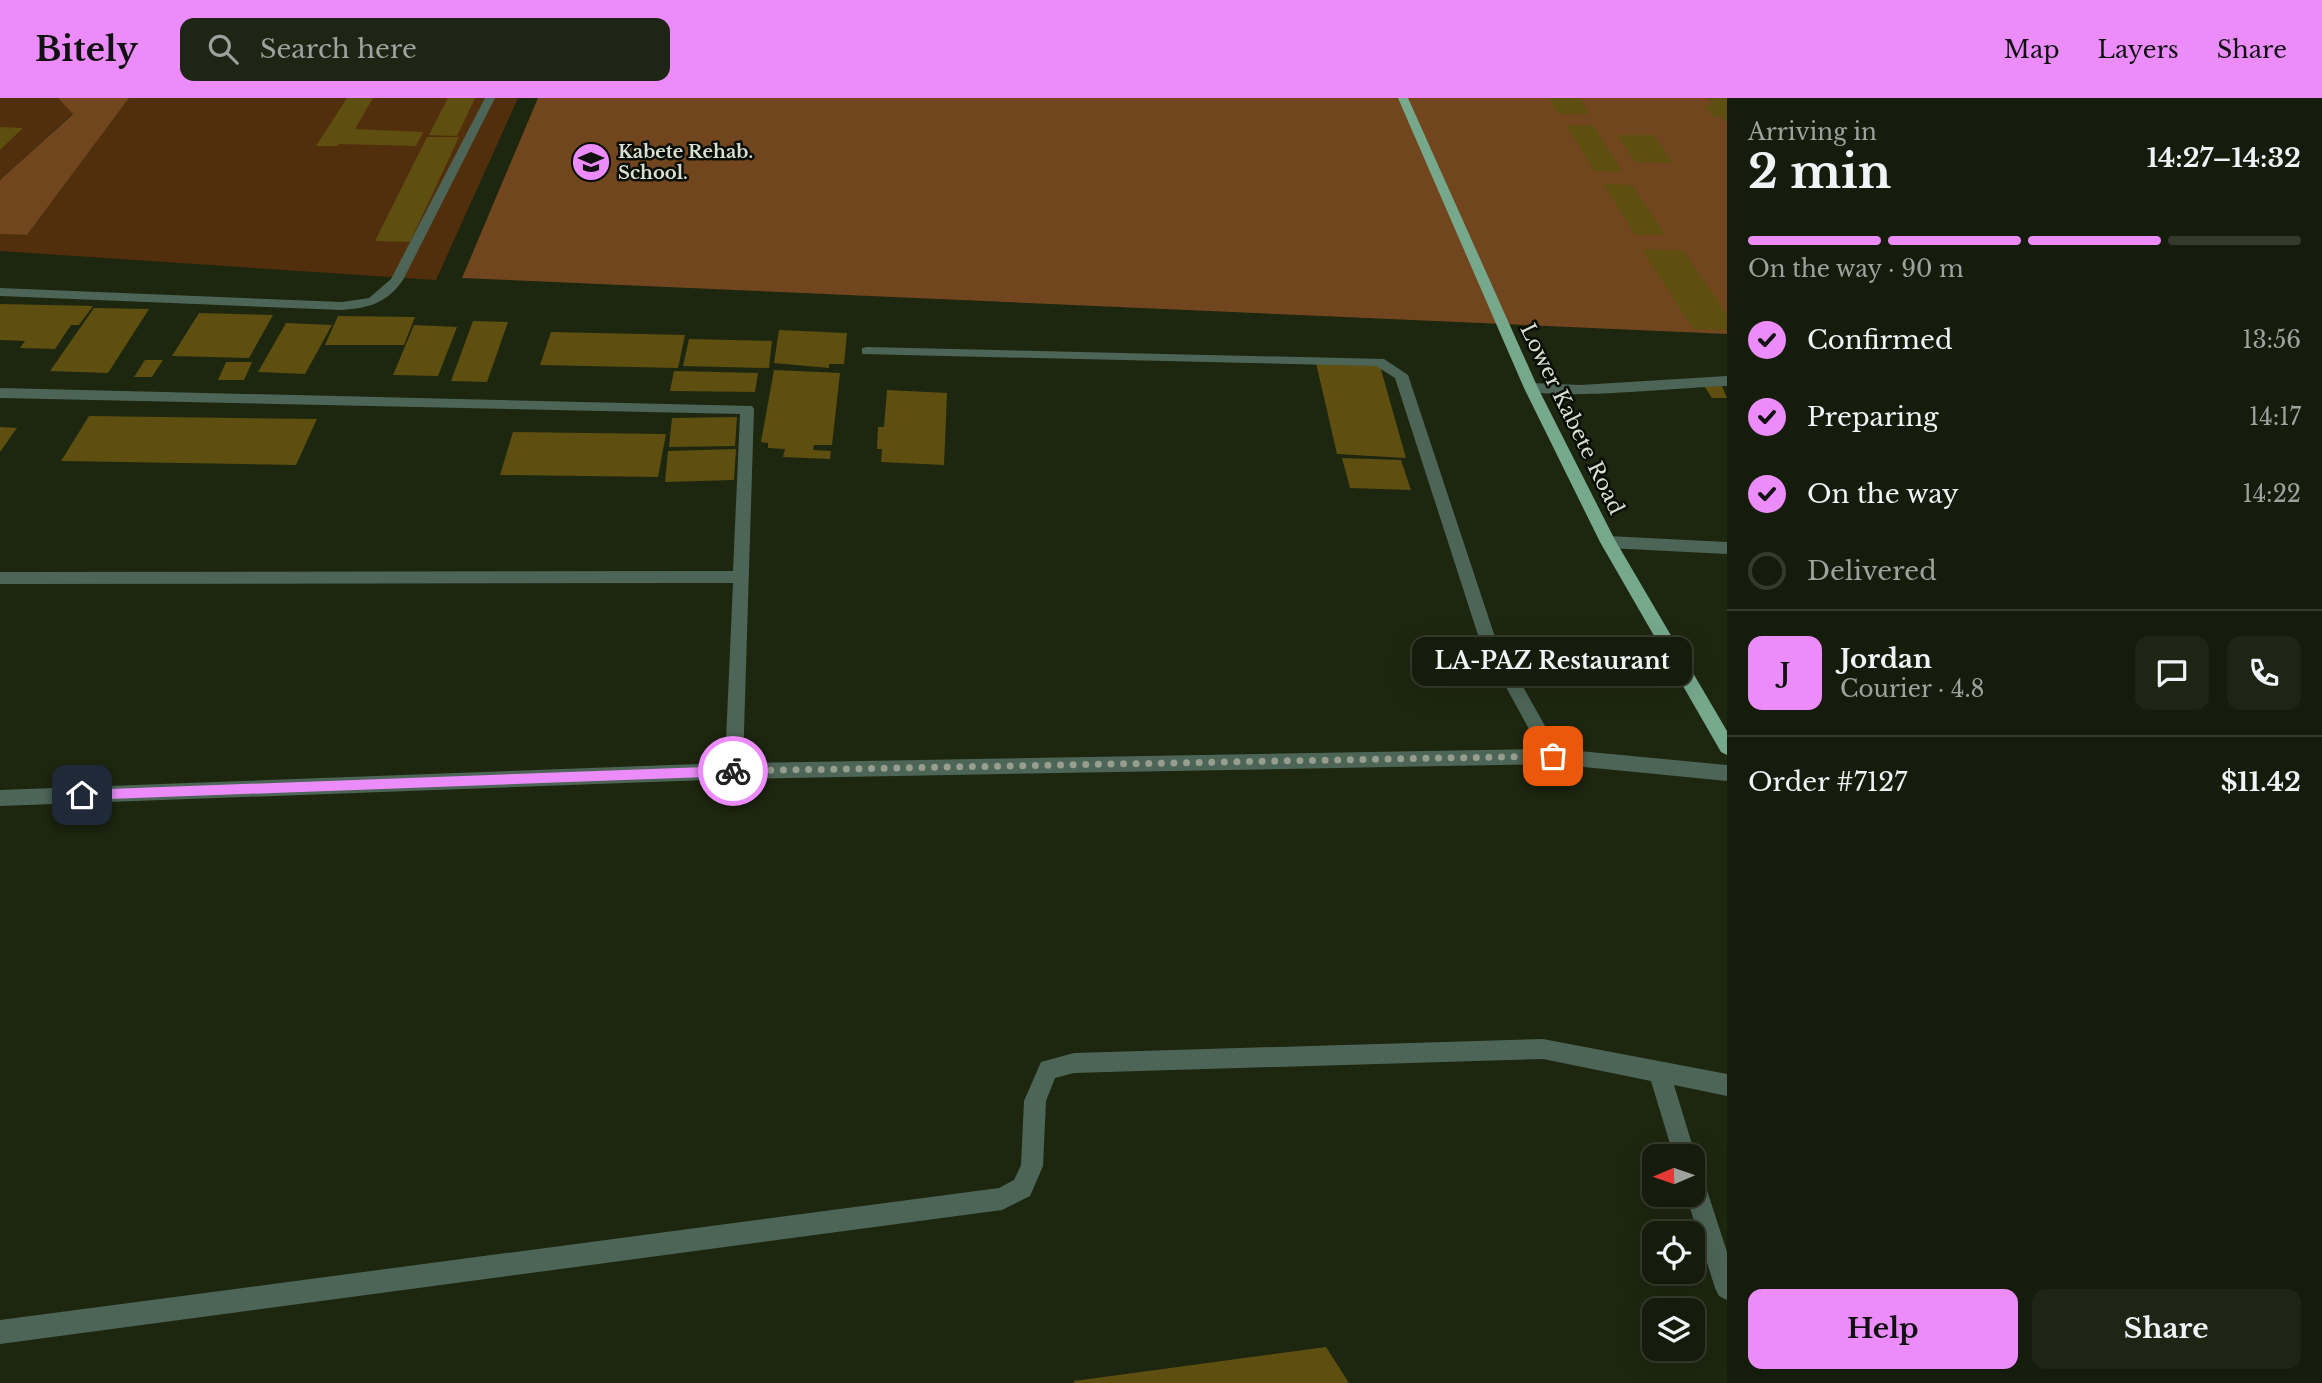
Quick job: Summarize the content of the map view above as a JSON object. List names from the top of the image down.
{
  "streets": {
    "main road": ["Lower Kabete Road"]
  },
  "places": {
    "school or university": ["Kabete Rehab. School."],
    "other": ["LA-PAZ Restaurant"]
  },
  "north": "left",
  "page": {
    "header": "Bitely",
    "search": "Search here",
    "nav": ["Map", "Layers", "Share"],
    "heading": ["2 min", "Arriving in", "14:27–14:32"],
    "panel": [
      "Jordan",
      "Courier · 4.8",
      "Order #7127",
      "$11.42"
    ],
    "bar": "On the way · 90 m",
    "list": [
      ["Confirmed", "13:56"],
      ["Preparing", "14:17"],
      ["On the way", "14:22"],
      "Delivered"
    ],
    "round": "J",
    "bubble": "LA-PAZ Restaurant",
    "buttons": ["Help", "Share"]
  }
}
